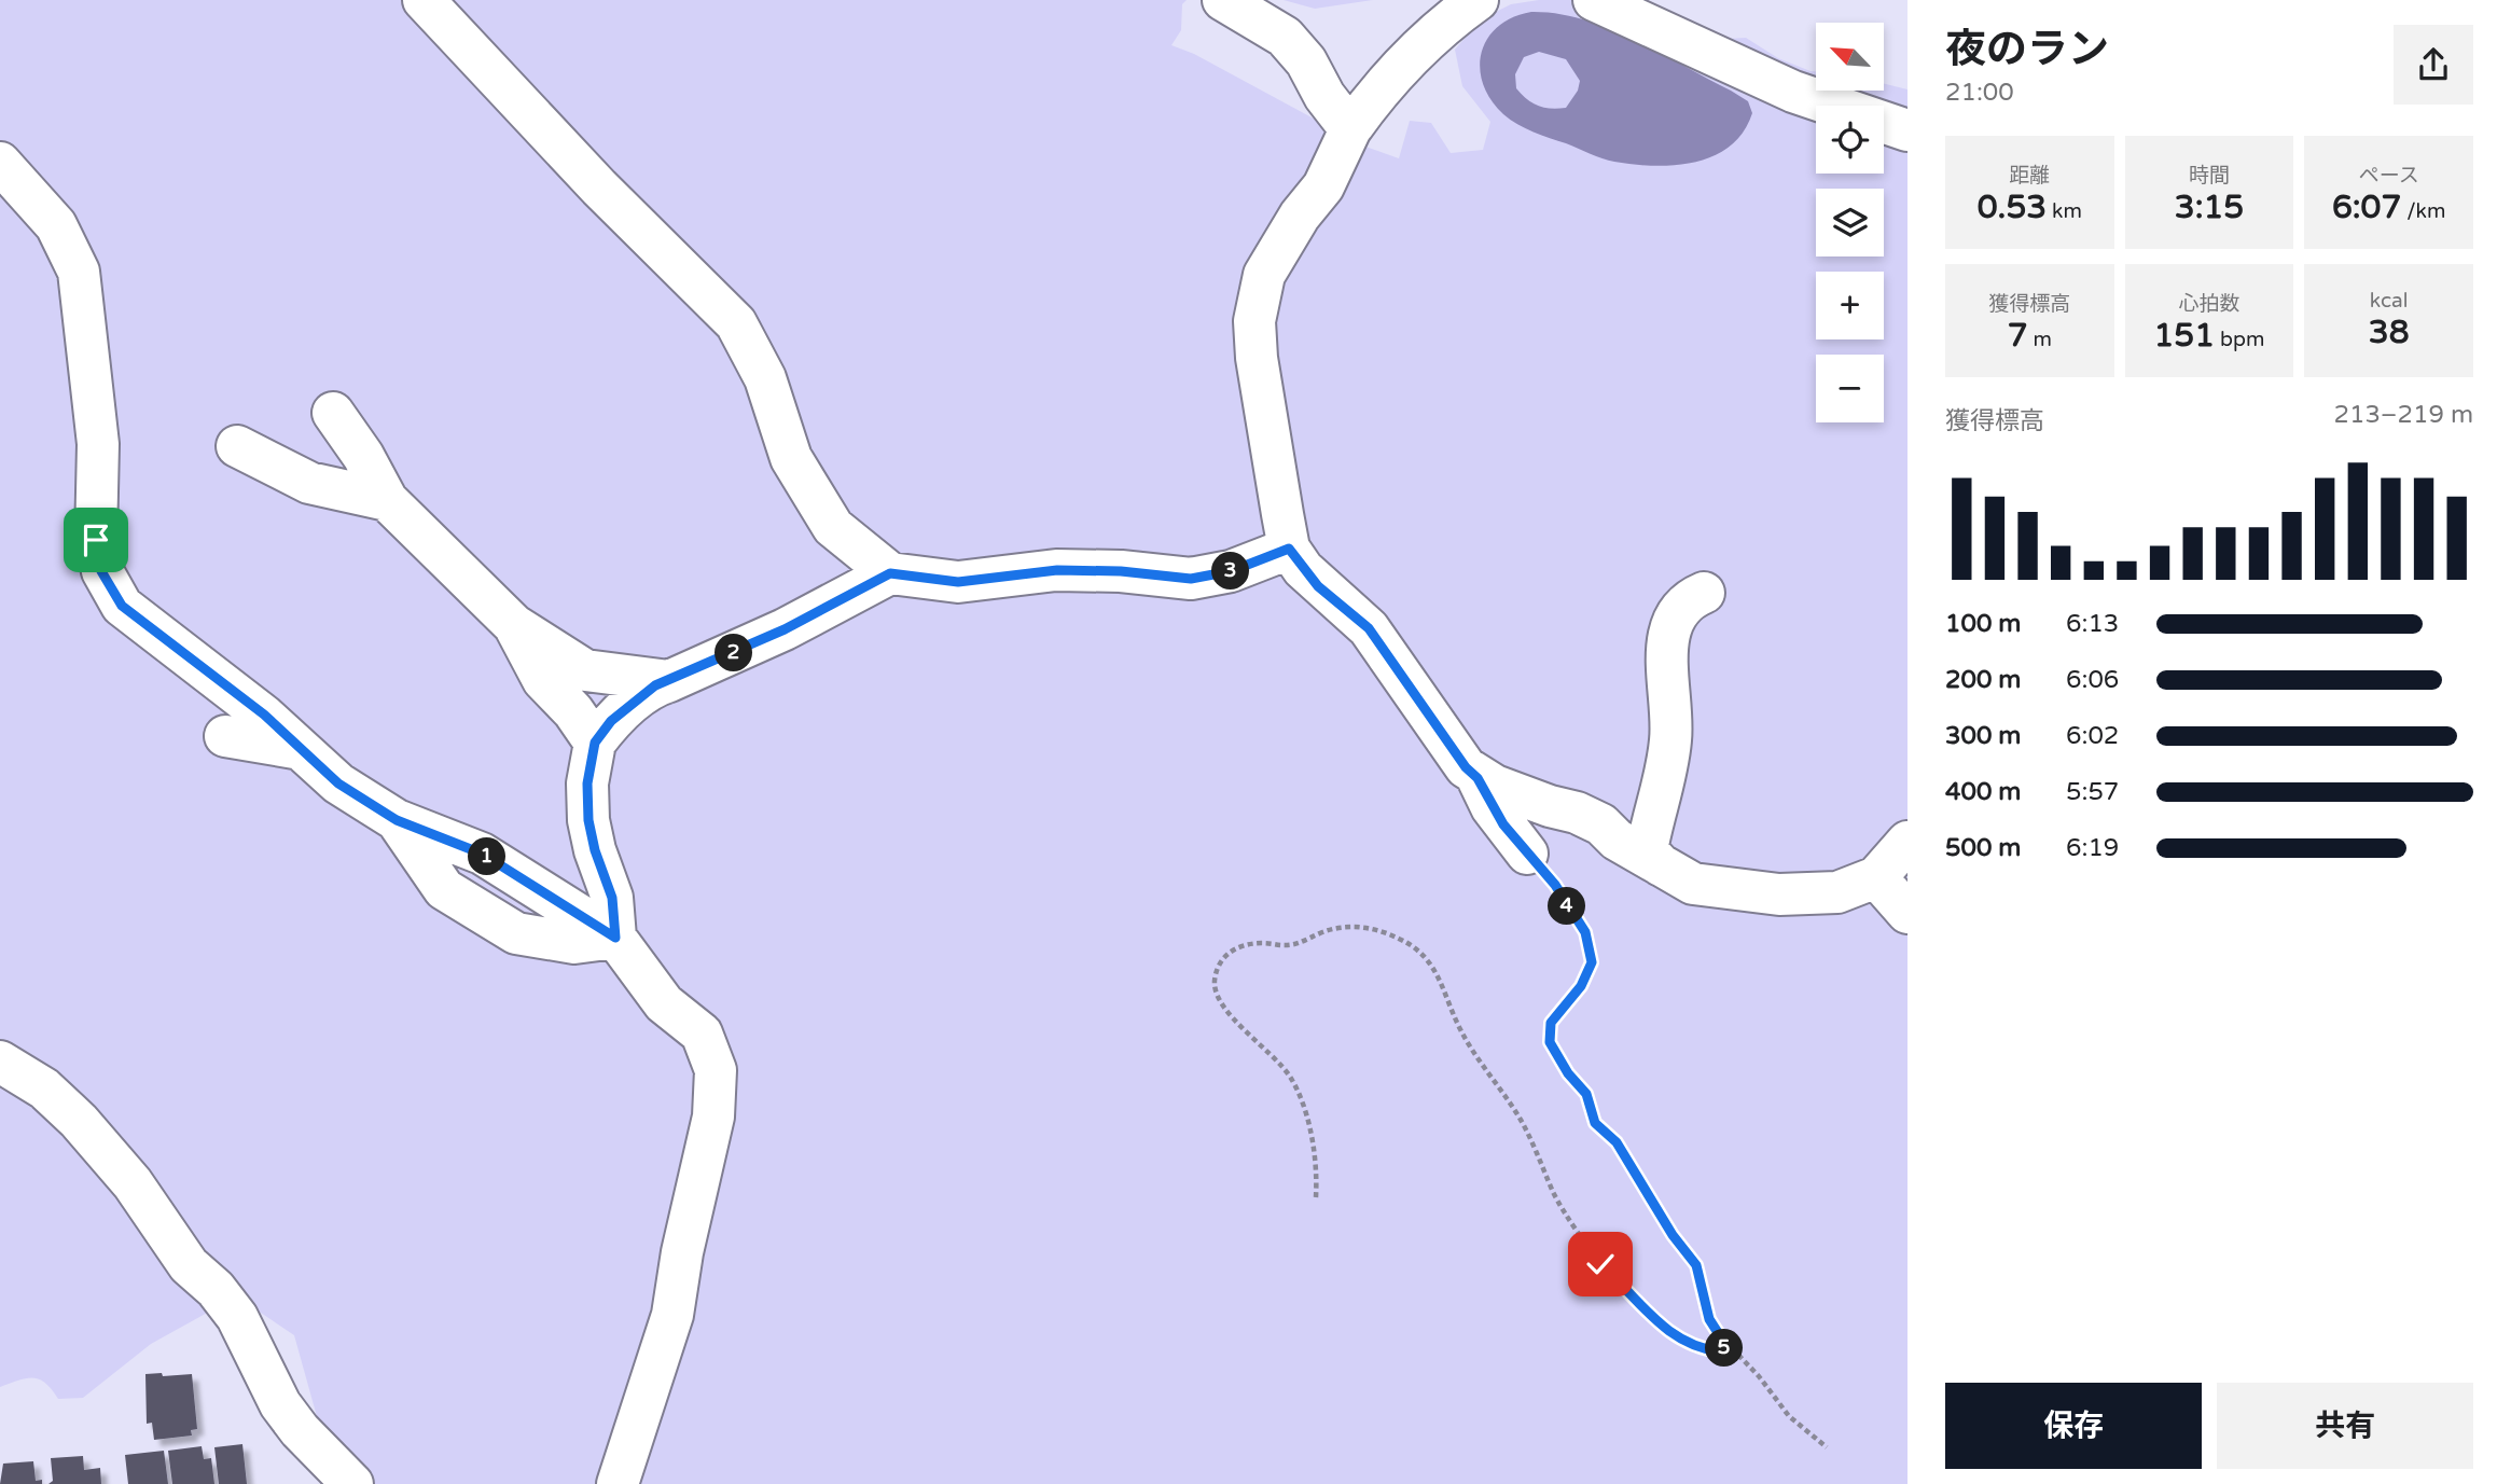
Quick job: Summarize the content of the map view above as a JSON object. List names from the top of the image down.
{
  "north": "top left",
  "page": {
    "heading": ["夜のラン", "21:00"],
    "map_buttons": ["+", "−"],
    "stats": [
      ["距離", "0.53 km"],
      ["時間", "3:15"],
      ["ペース", "6:07 /km"],
      ["獲得標高", "7 m"],
      ["心拍数", "151 bpm"],
      ["kcal", "38"]
    ],
    "chart": ["獲得標高", "213–219 m"],
    "pins": [
      "3",
      "2",
      "1",
      "4",
      "5"
    ],
    "list": [
      {
        "name": "100 m",
        "note": "6:13"
      },
      {
        "name": "200 m",
        "note": "6:06"
      },
      {
        "name": "300 m",
        "note": "6:02"
      },
      {
        "name": "400 m",
        "note": "5:57"
      },
      {
        "name": "500 m",
        "note": "6:19"
      }
    ],
    "buttons": ["保存", "共有"]
  }
}
